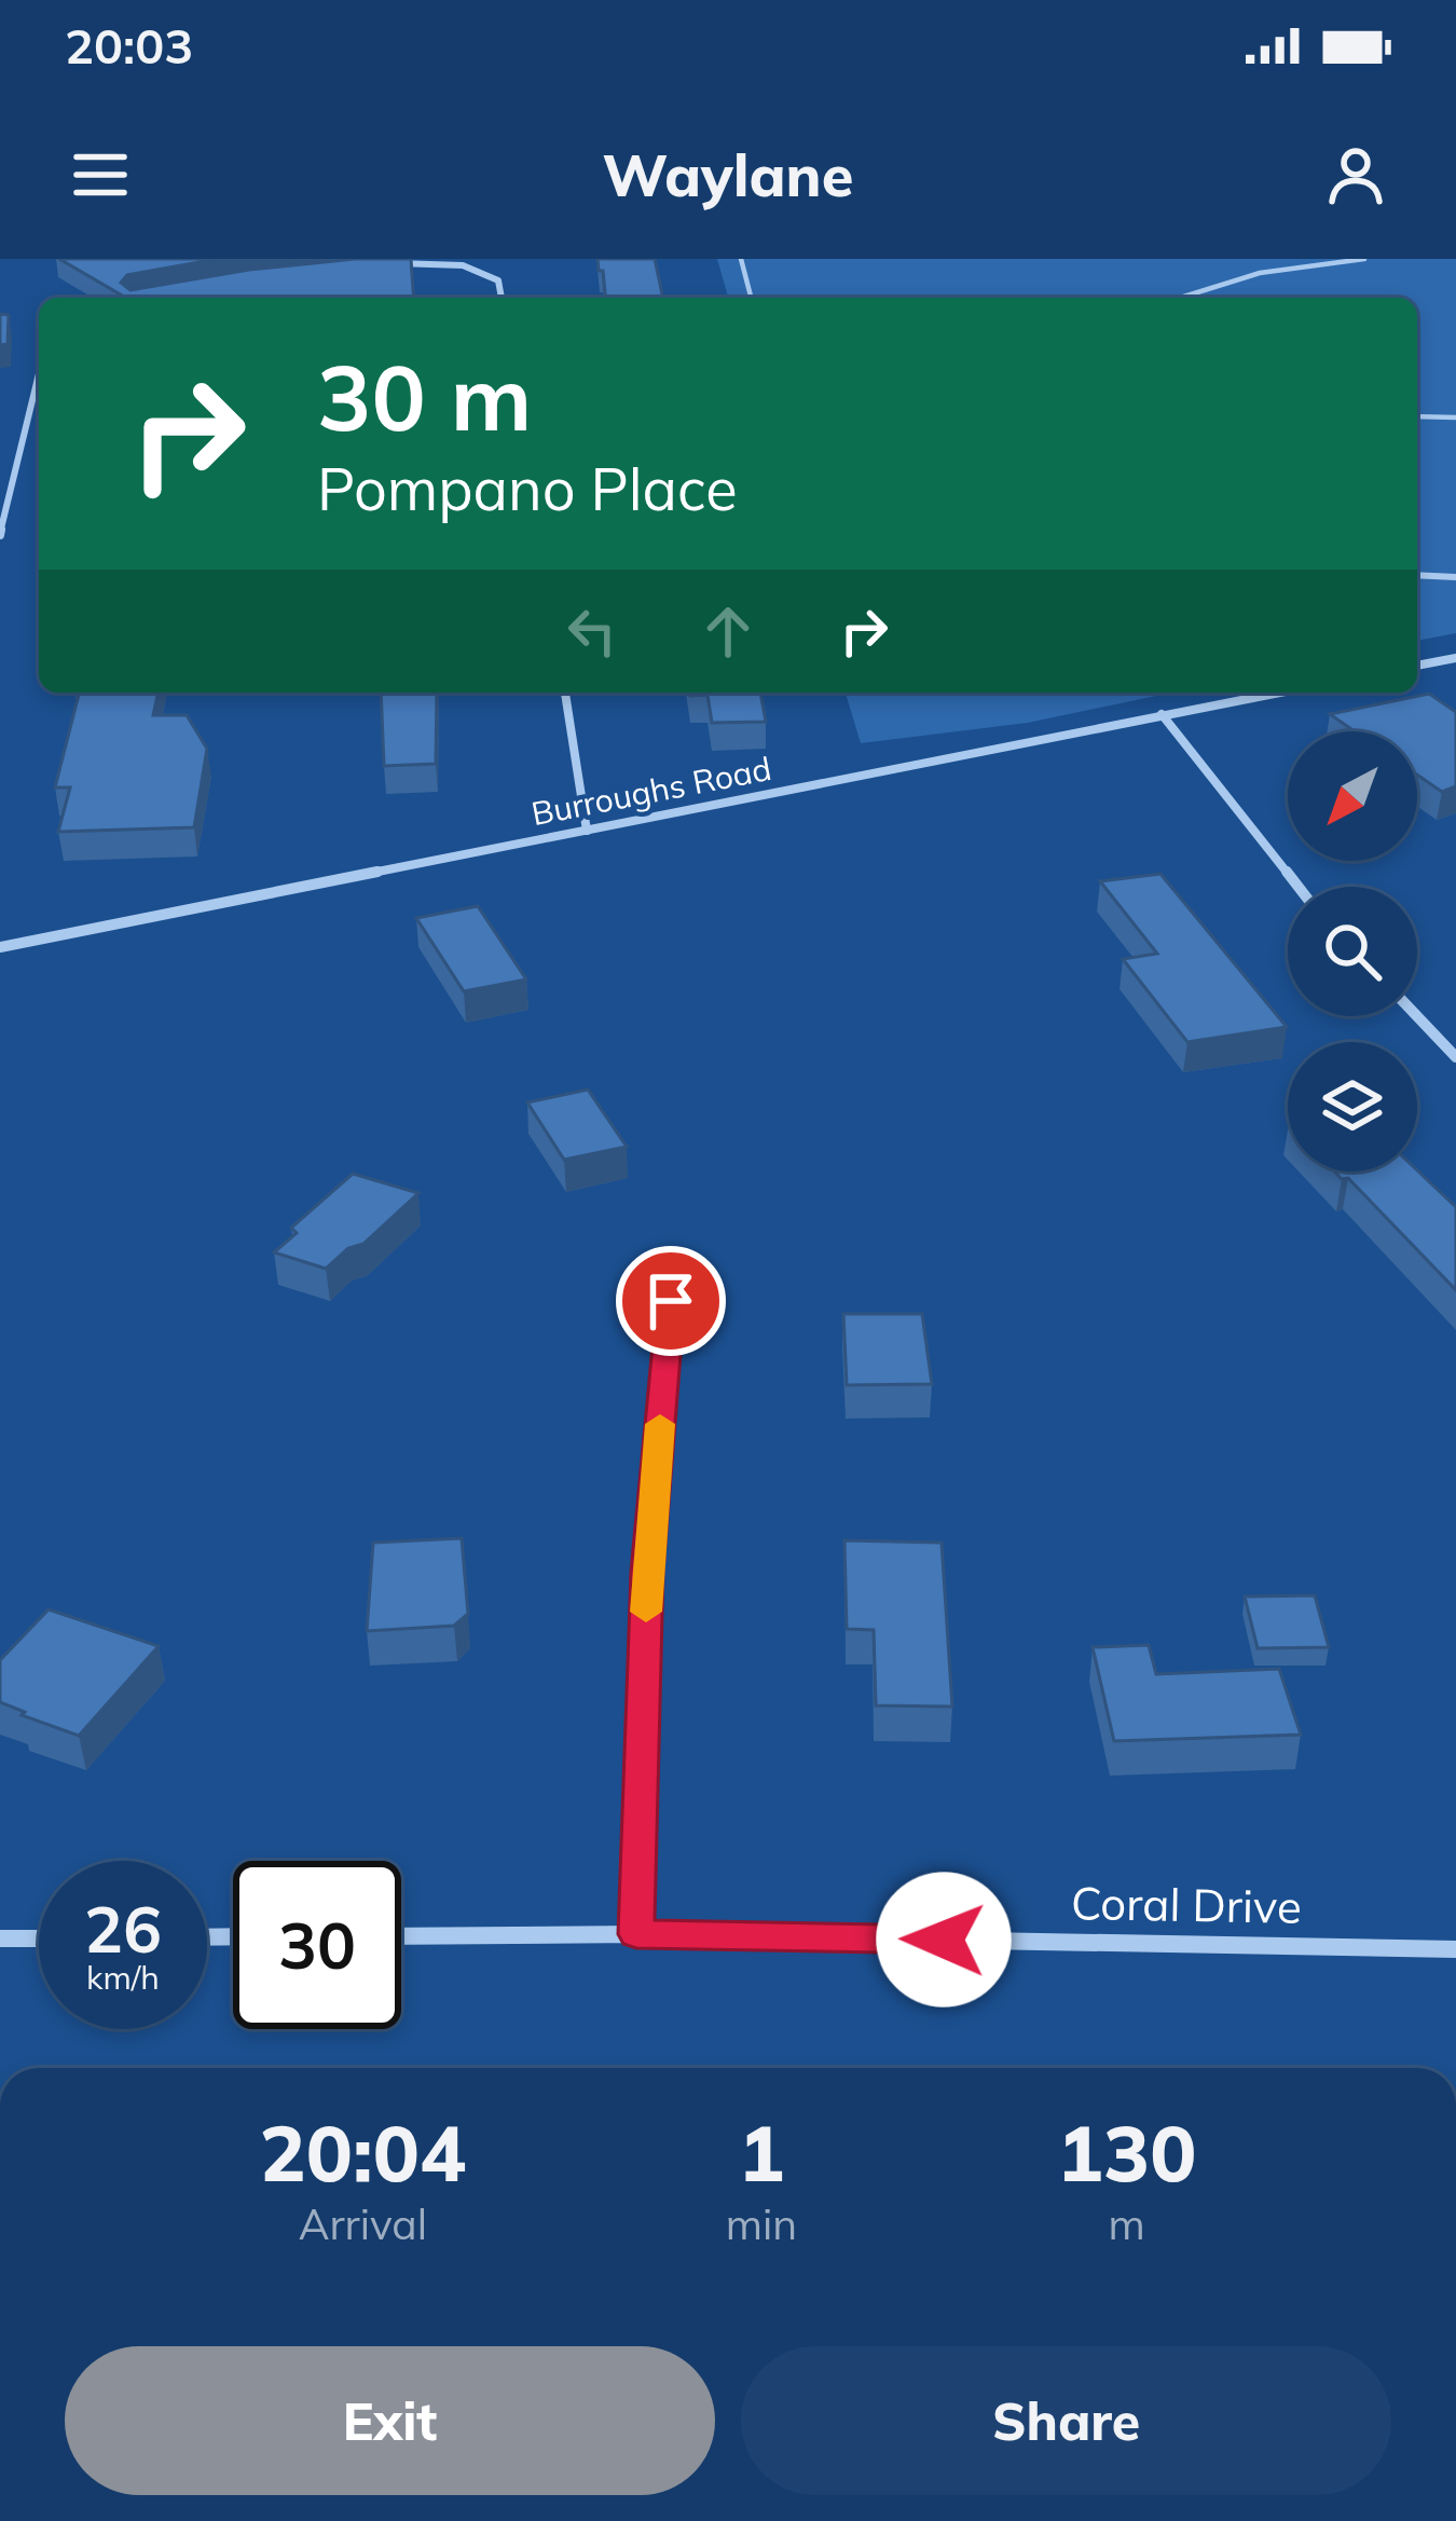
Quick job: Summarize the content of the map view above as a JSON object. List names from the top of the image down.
{
  "streets": {
    "street": ["Burroughs Road", "Coral Drive"]
  },
  "north": "bottom left",
  "page": {
    "status": "20:03",
    "header": "Waylane",
    "turn": ["30 m", "Pompano Place"],
    "speed": "26 km/h",
    "limit": "30",
    "eta": [
      "20:04",
      "Arrival",
      "1",
      "min",
      "130",
      "m"
    ],
    "buttons": ["Exit", "Share"]
  }
}
